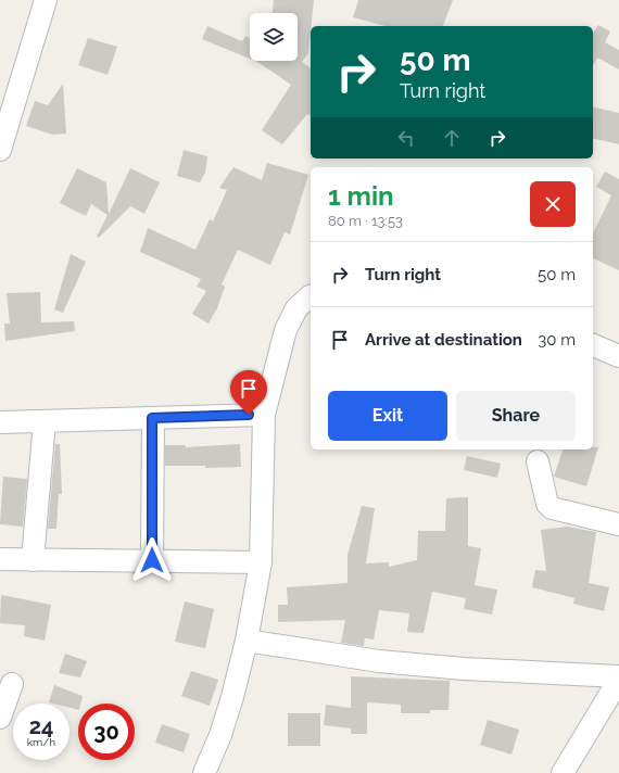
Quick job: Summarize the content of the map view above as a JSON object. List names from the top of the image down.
{
  "page": {
    "turn": ["50 m", "Turn right"],
    "heading": ["1 min", "80 m · 13:53"],
    "list": [
      {
        "name": "Turn right",
        "value": "50 m"
      },
      {
        "name": "Arrive at destination",
        "value": "30 m"
      }
    ],
    "buttons": ["Exit", "Share"],
    "speed": "24 km/h",
    "limit": "30"
  }
}
